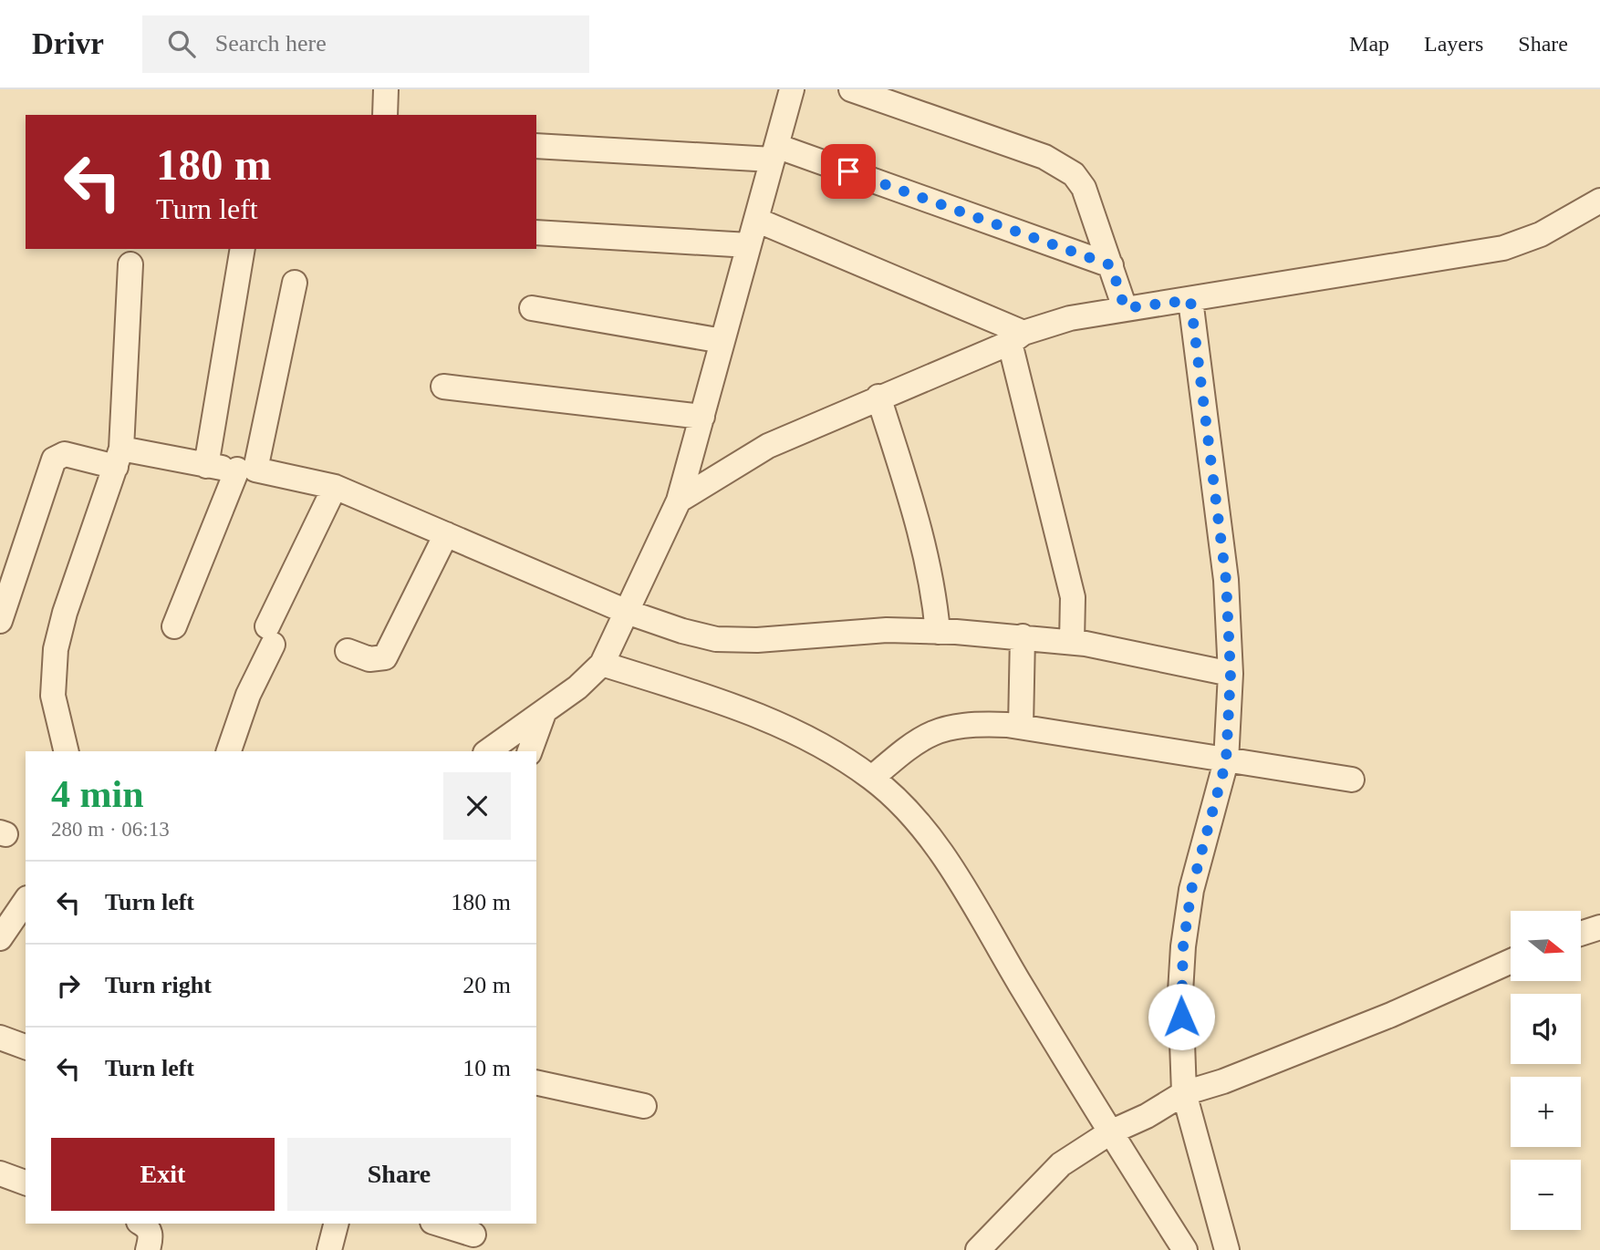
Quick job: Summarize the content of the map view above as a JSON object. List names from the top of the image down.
{
  "north": "right",
  "page": {
    "header": "Drivr",
    "search": "Search here",
    "nav": ["Map", "Layers", "Share"],
    "turn": ["180 m", "Turn left"],
    "heading": ["4 min", "280 m · 06:13"],
    "list": [
      {
        "name": "Turn left",
        "value": "180 m"
      },
      {
        "name": "Turn right",
        "value": "20 m"
      },
      {
        "name": "Turn left",
        "value": "10 m"
      }
    ],
    "map_buttons": ["+", "−"],
    "buttons": ["Exit", "Share"]
  }
}
